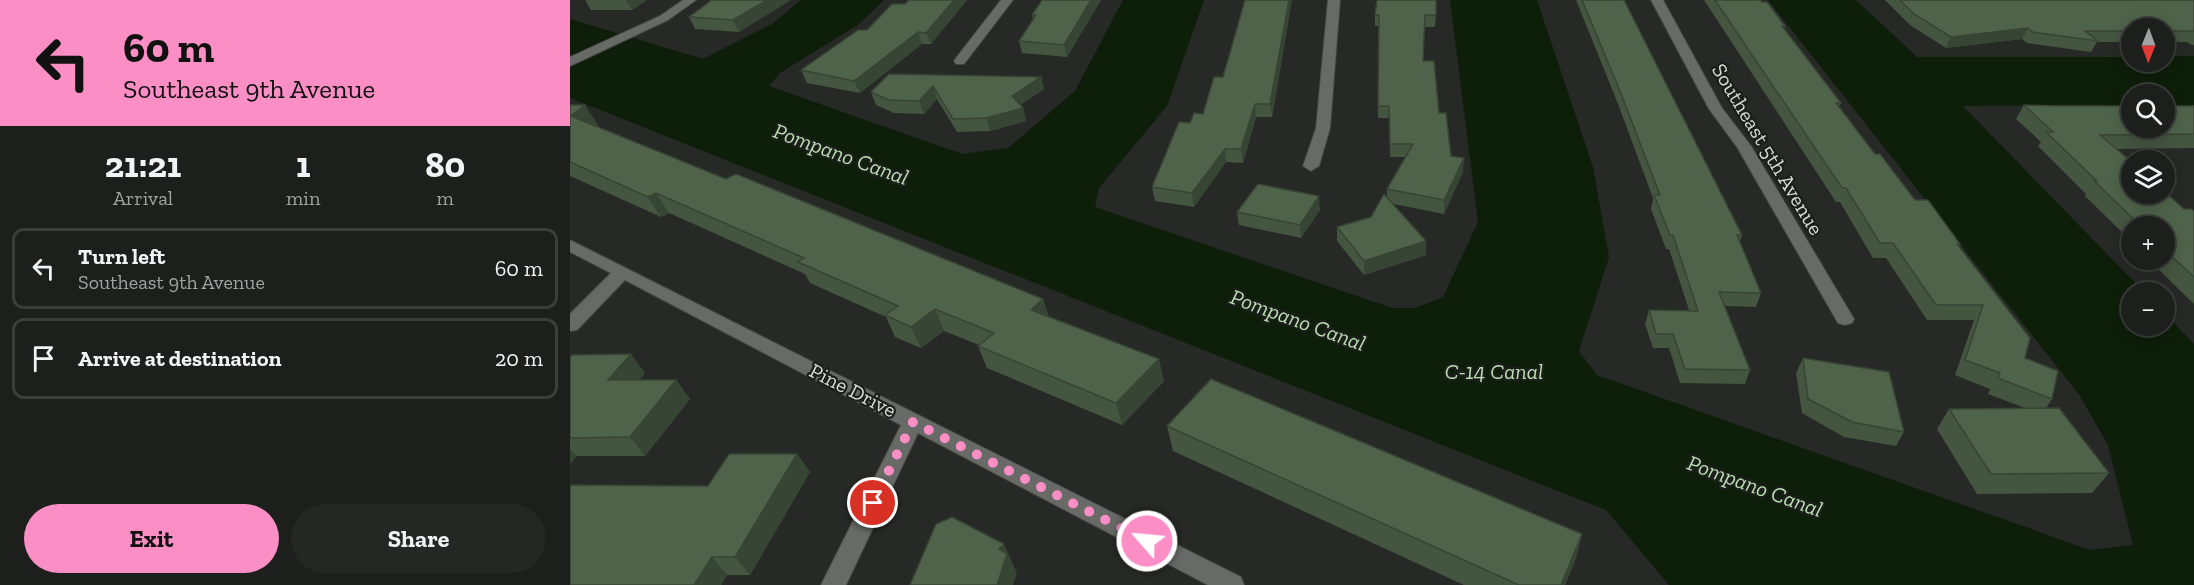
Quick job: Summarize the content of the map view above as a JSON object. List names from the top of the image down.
{
  "streets": {
    "street": ["Southeast 5th Avenue", "Pine Drive"]
  },
  "water": ["Pompano Canal", "C-14 Canal"],
  "north": "bottom",
  "page": {
    "turn": ["60 m", "Southeast 9th Avenue"],
    "map_buttons": ["+", "−"],
    "eta": [
      "21:21",
      "Arrival",
      "1",
      "min",
      "80",
      "m"
    ],
    "list": [
      {
        "name": "Turn left",
        "note": "Southeast 9th Avenue",
        "value": "60 m"
      },
      {
        "name": "Arrive at destination",
        "value": "20 m"
      }
    ],
    "buttons": ["Exit", "Share"]
  }
}
